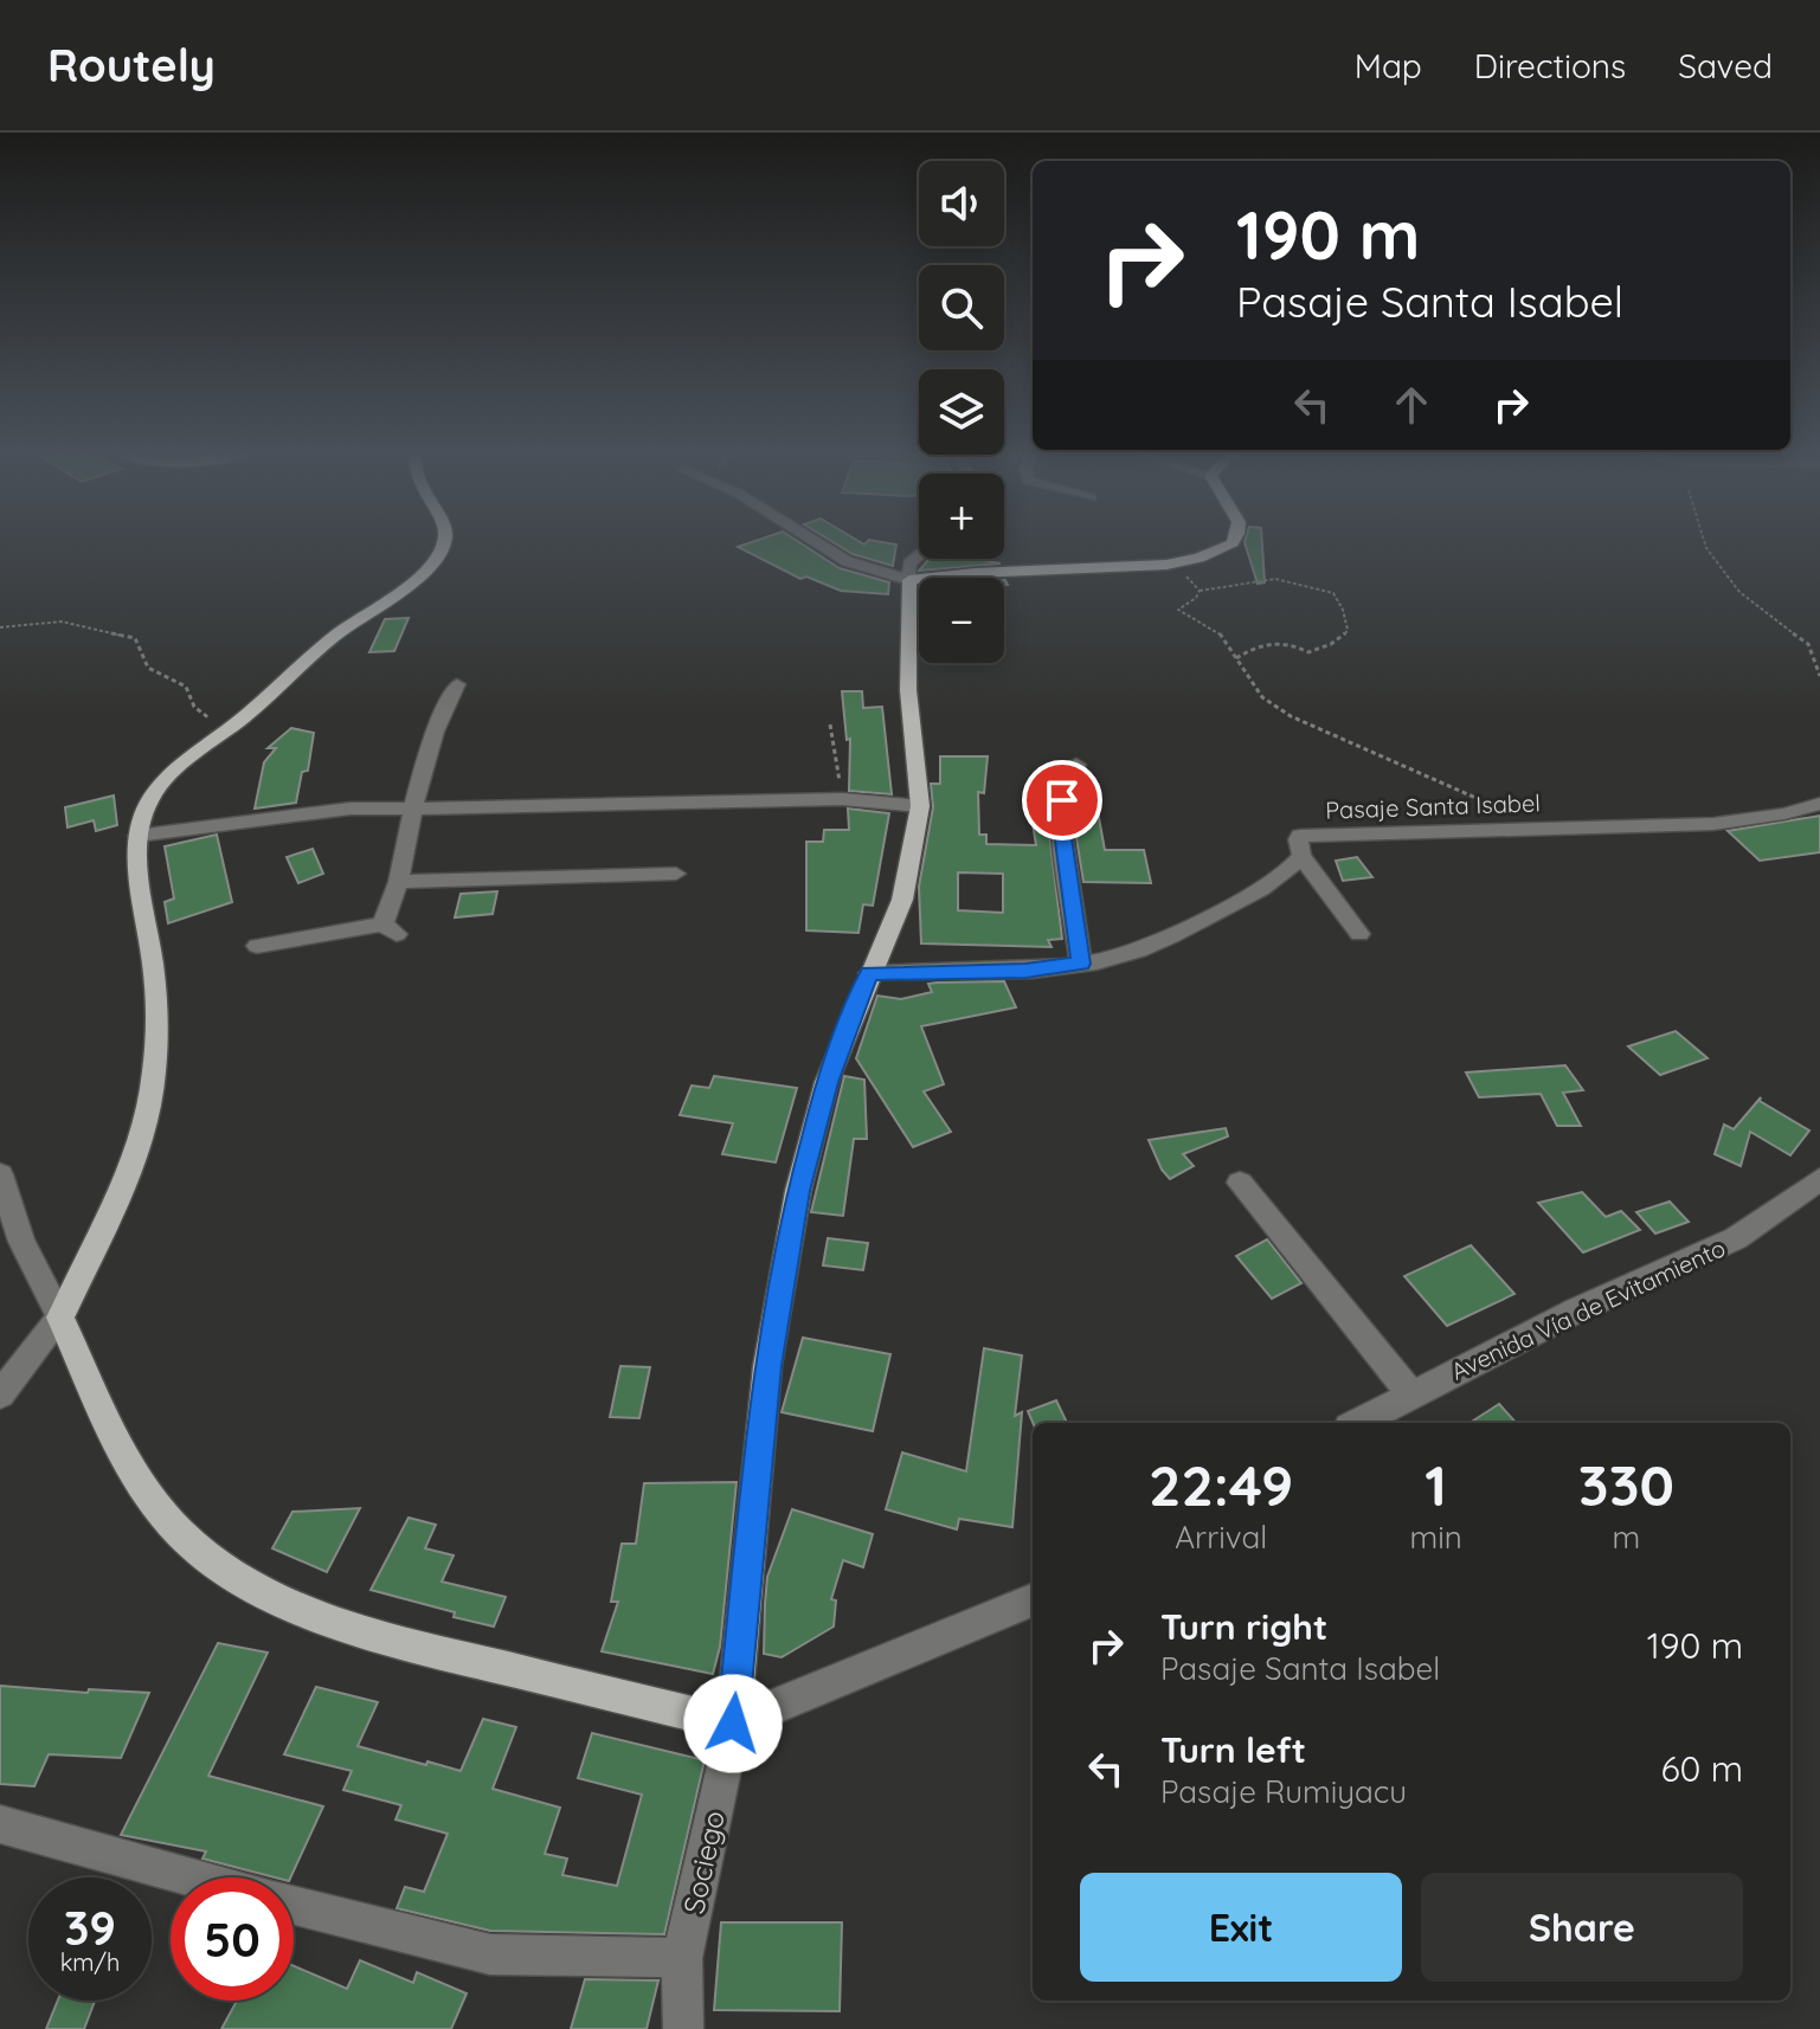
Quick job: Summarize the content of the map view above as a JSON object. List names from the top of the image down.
{
  "streets": {
    "main road": ["Sociego"],
    "street": ["Pasaje Santa Isabel", "Avenida Vía de Evitamiento"]
  },
  "crossings": [
    ["Pasaje Santa Isabel", "Sociego"]
  ],
  "page": {
    "header": "Routely",
    "nav": ["Map", "Directions", "Saved"],
    "map_buttons": ["+", "−"],
    "turn": ["190 m", "Pasaje Santa Isabel"],
    "eta": [
      "22:49",
      "Arrival",
      "1",
      "min",
      "330",
      "m"
    ],
    "list": [
      {
        "name": "Turn right",
        "note": "Pasaje Santa Isabel",
        "value": "190 m"
      },
      {
        "name": "Turn left",
        "note": "Pasaje Rumiyacu",
        "value": "60 m"
      }
    ],
    "buttons": ["Exit", "Share"],
    "speed": "39 km/h",
    "limit": "50"
  }
}
